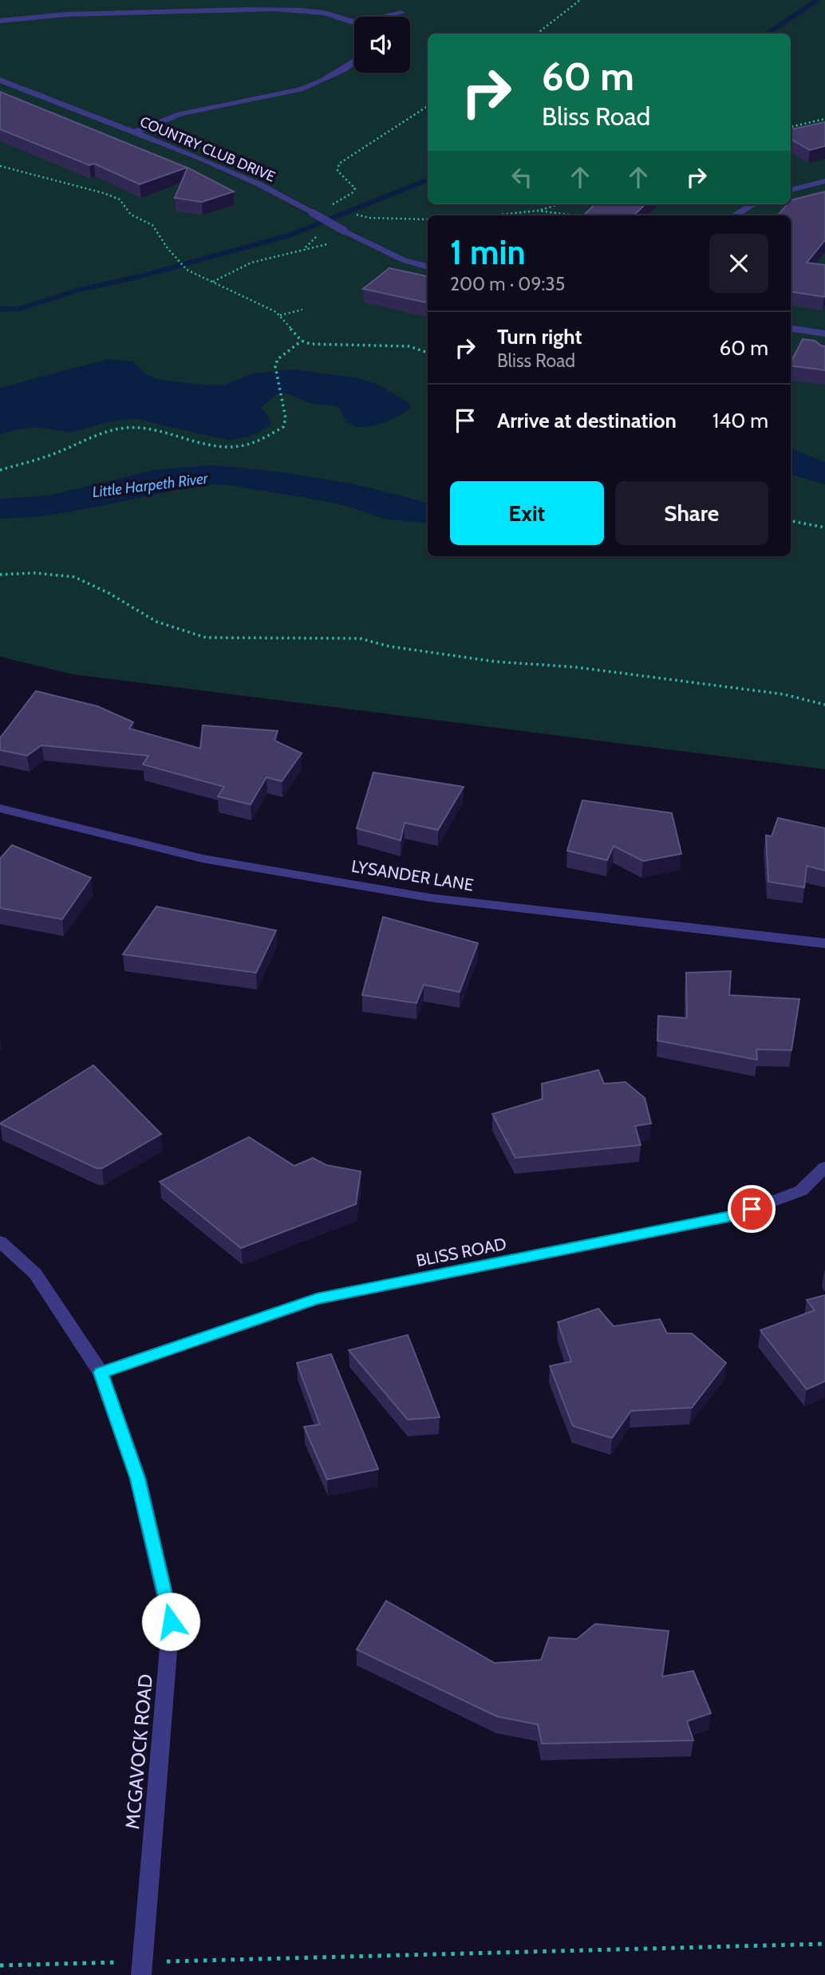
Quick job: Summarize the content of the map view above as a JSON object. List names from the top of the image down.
{
  "streets": {
    "street": [
      "COUNTRY CLUB DRIVE",
      "LYSANDER LANE",
      "BLISS ROAD",
      "MCGAVOCK ROAD"
    ]
  },
  "crossings": [
    ["BLISS ROAD", "MCGAVOCK ROAD"]
  ],
  "water": ["Little Harpeth River"],
  "page": {
    "turn": ["60 m", "Bliss Road"],
    "heading": ["1 min", "200 m · 09:35"],
    "list": [
      {
        "name": "Turn right",
        "note": "Bliss Road",
        "value": "60 m"
      },
      {
        "name": "Arrive at destination",
        "value": "140 m"
      }
    ],
    "buttons": ["Exit", "Share"]
  }
}
